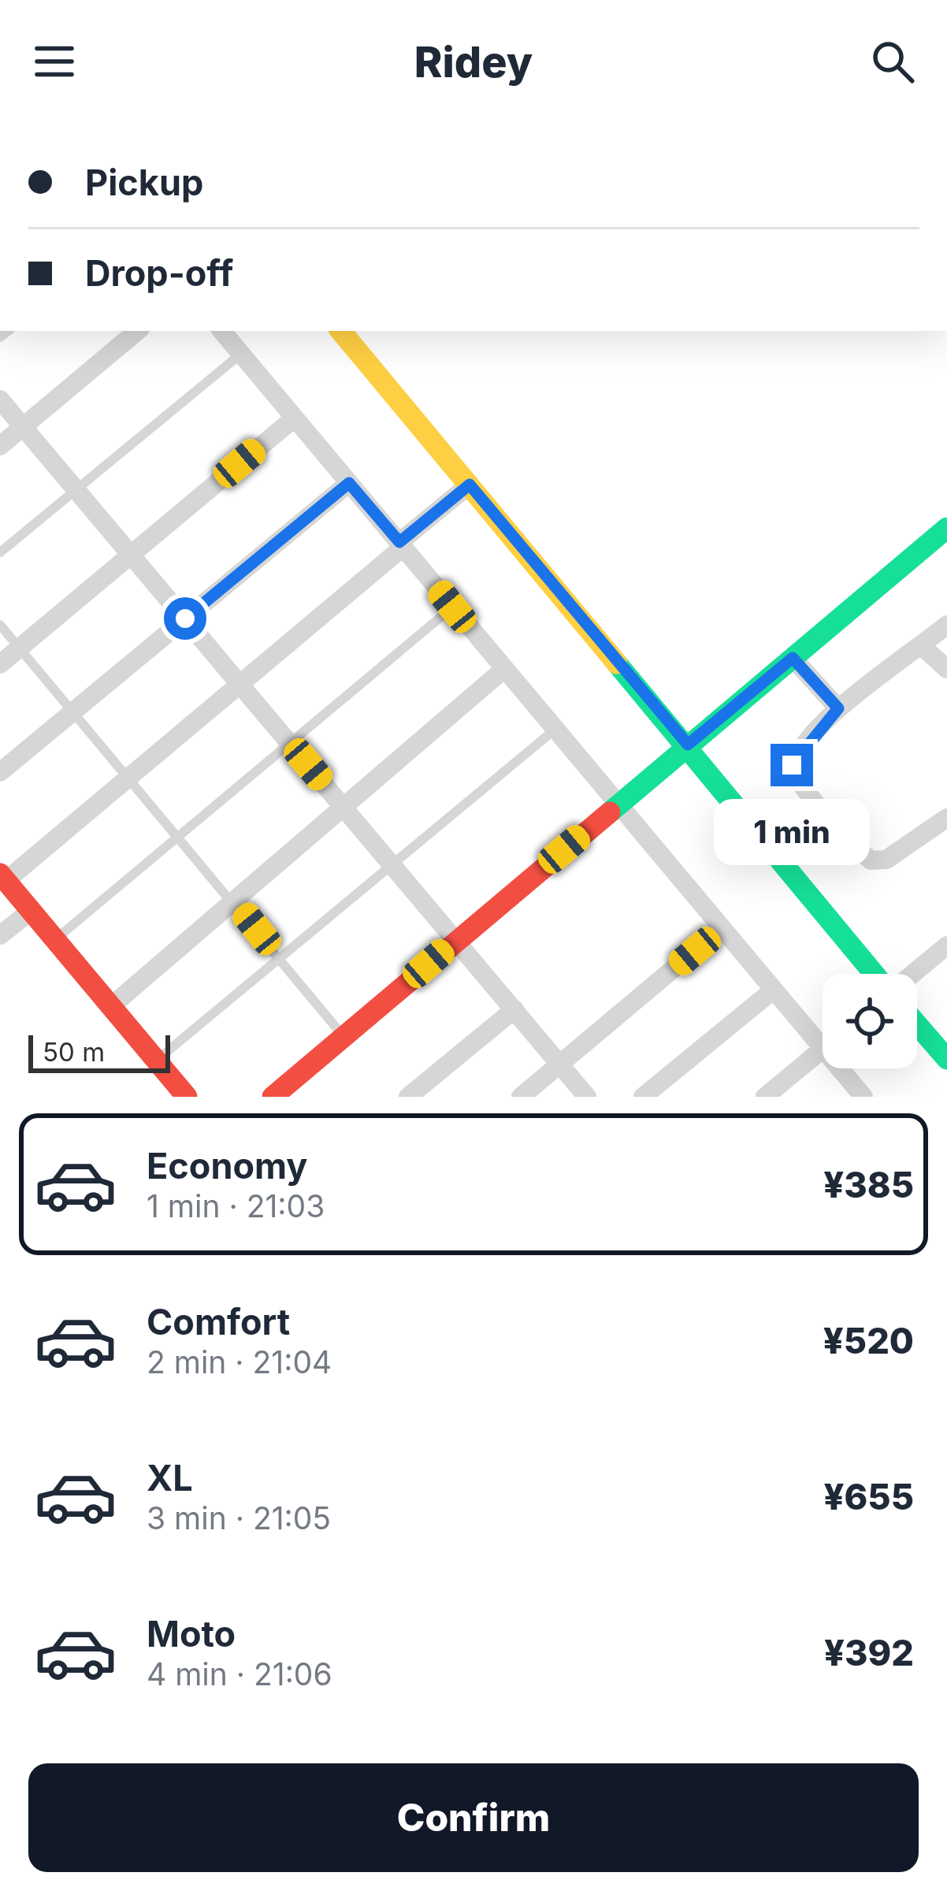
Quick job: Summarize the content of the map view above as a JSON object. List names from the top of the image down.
{
  "scale_bar": "50 m",
  "page": {
    "header": "Ridey",
    "banner": ["Pickup", "Drop-off"],
    "bubble": "1 min",
    "scale": "50 m",
    "list": [
      {
        "name": "Economy",
        "note": "1 min · 21:03",
        "value": "¥385"
      },
      {
        "name": "Comfort",
        "note": "2 min · 21:04",
        "value": "¥520"
      },
      {
        "name": "XL",
        "note": "3 min · 21:05",
        "value": "¥655"
      },
      {
        "name": "Moto",
        "note": "4 min · 21:06",
        "value": "¥392"
      }
    ],
    "buttons": "Confirm"
  }
}
